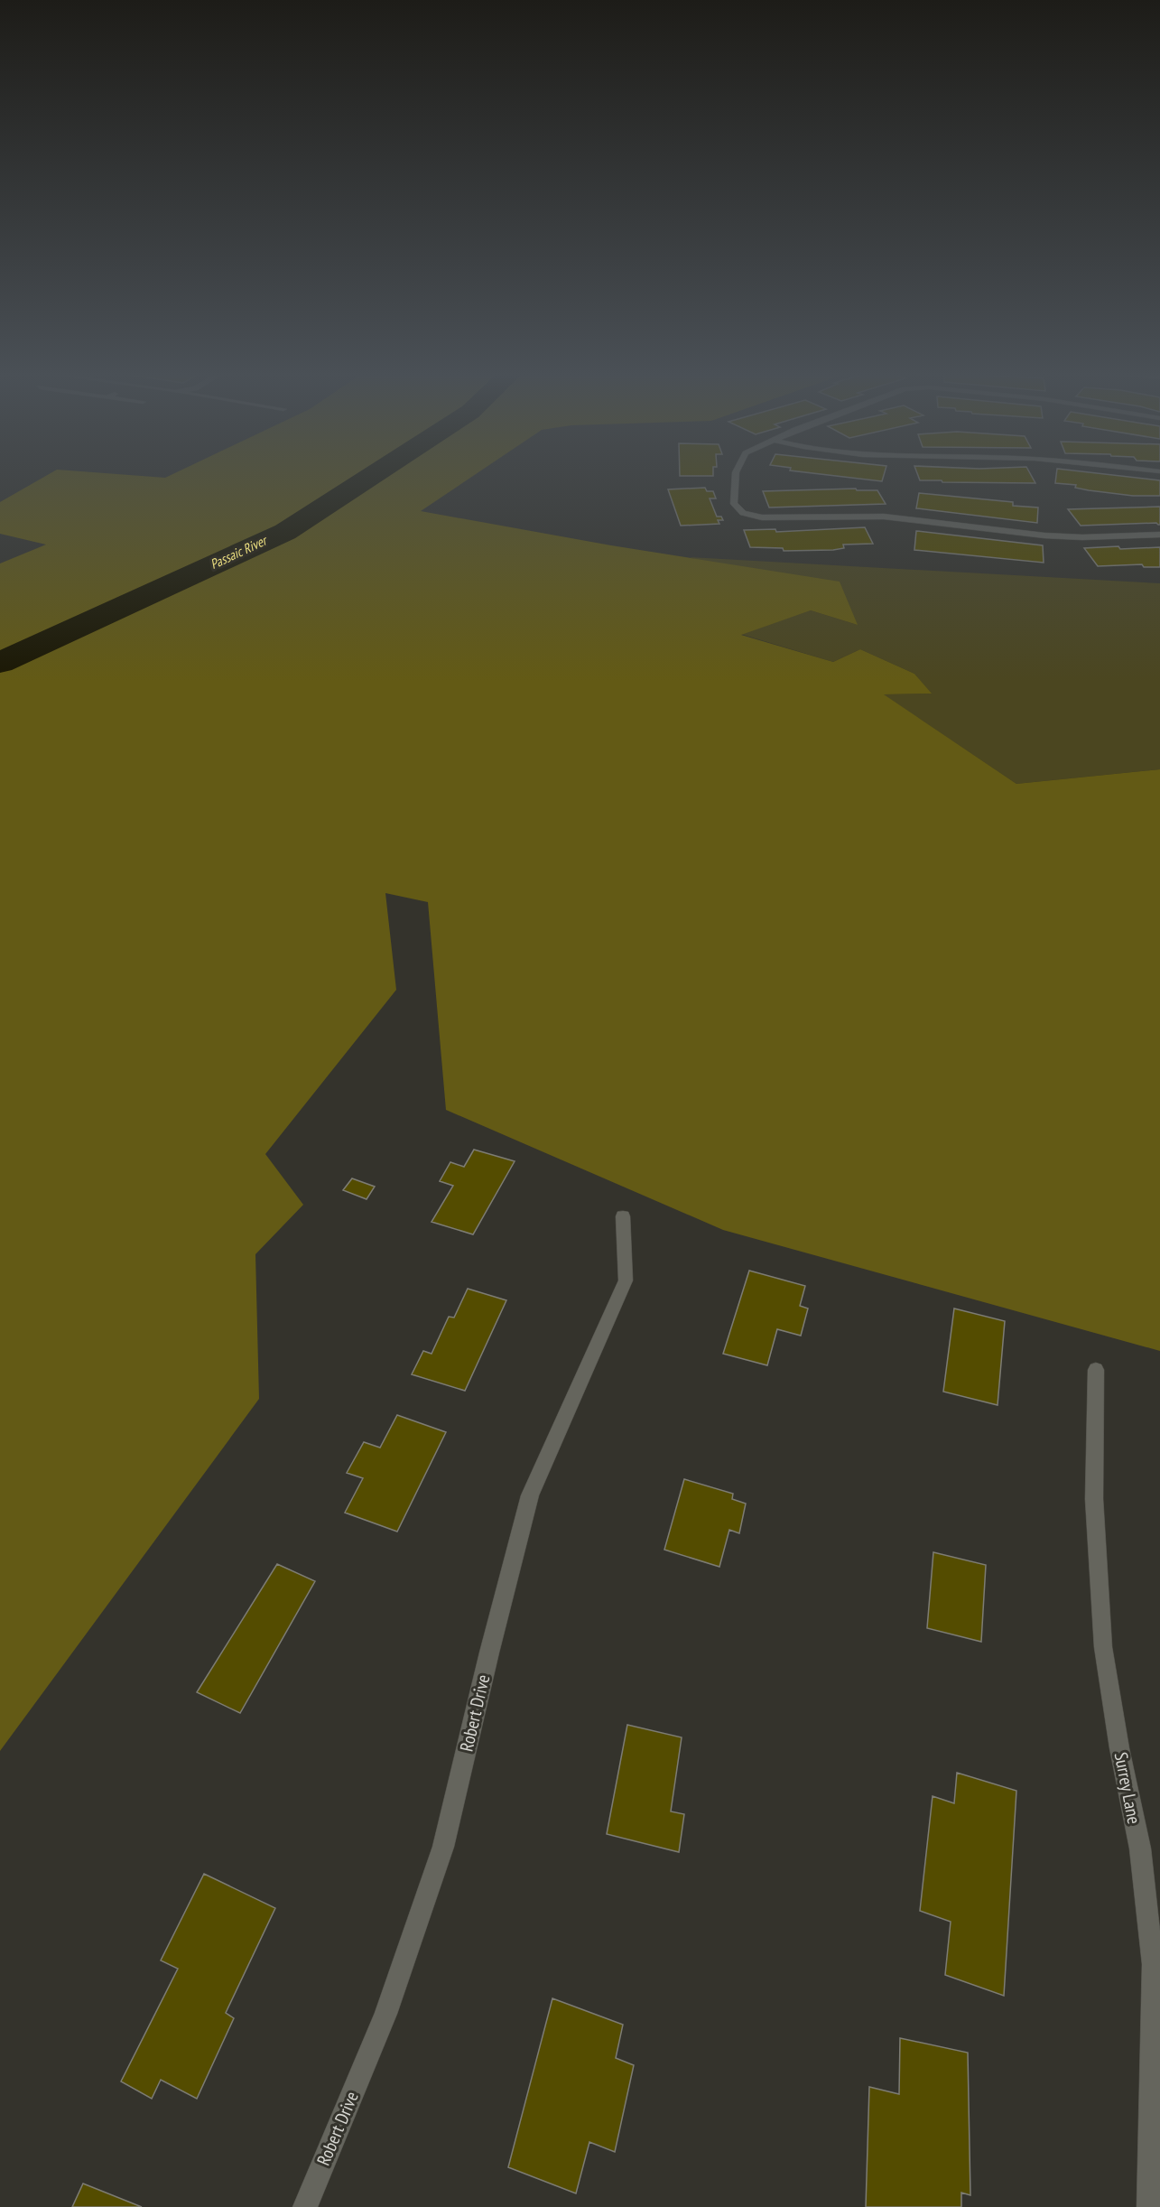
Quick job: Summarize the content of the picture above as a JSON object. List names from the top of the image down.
{
  "streets": {
    "street": ["Robert Drive", "Surrey Lane"]
  },
  "water": ["Passaic River"]
}
